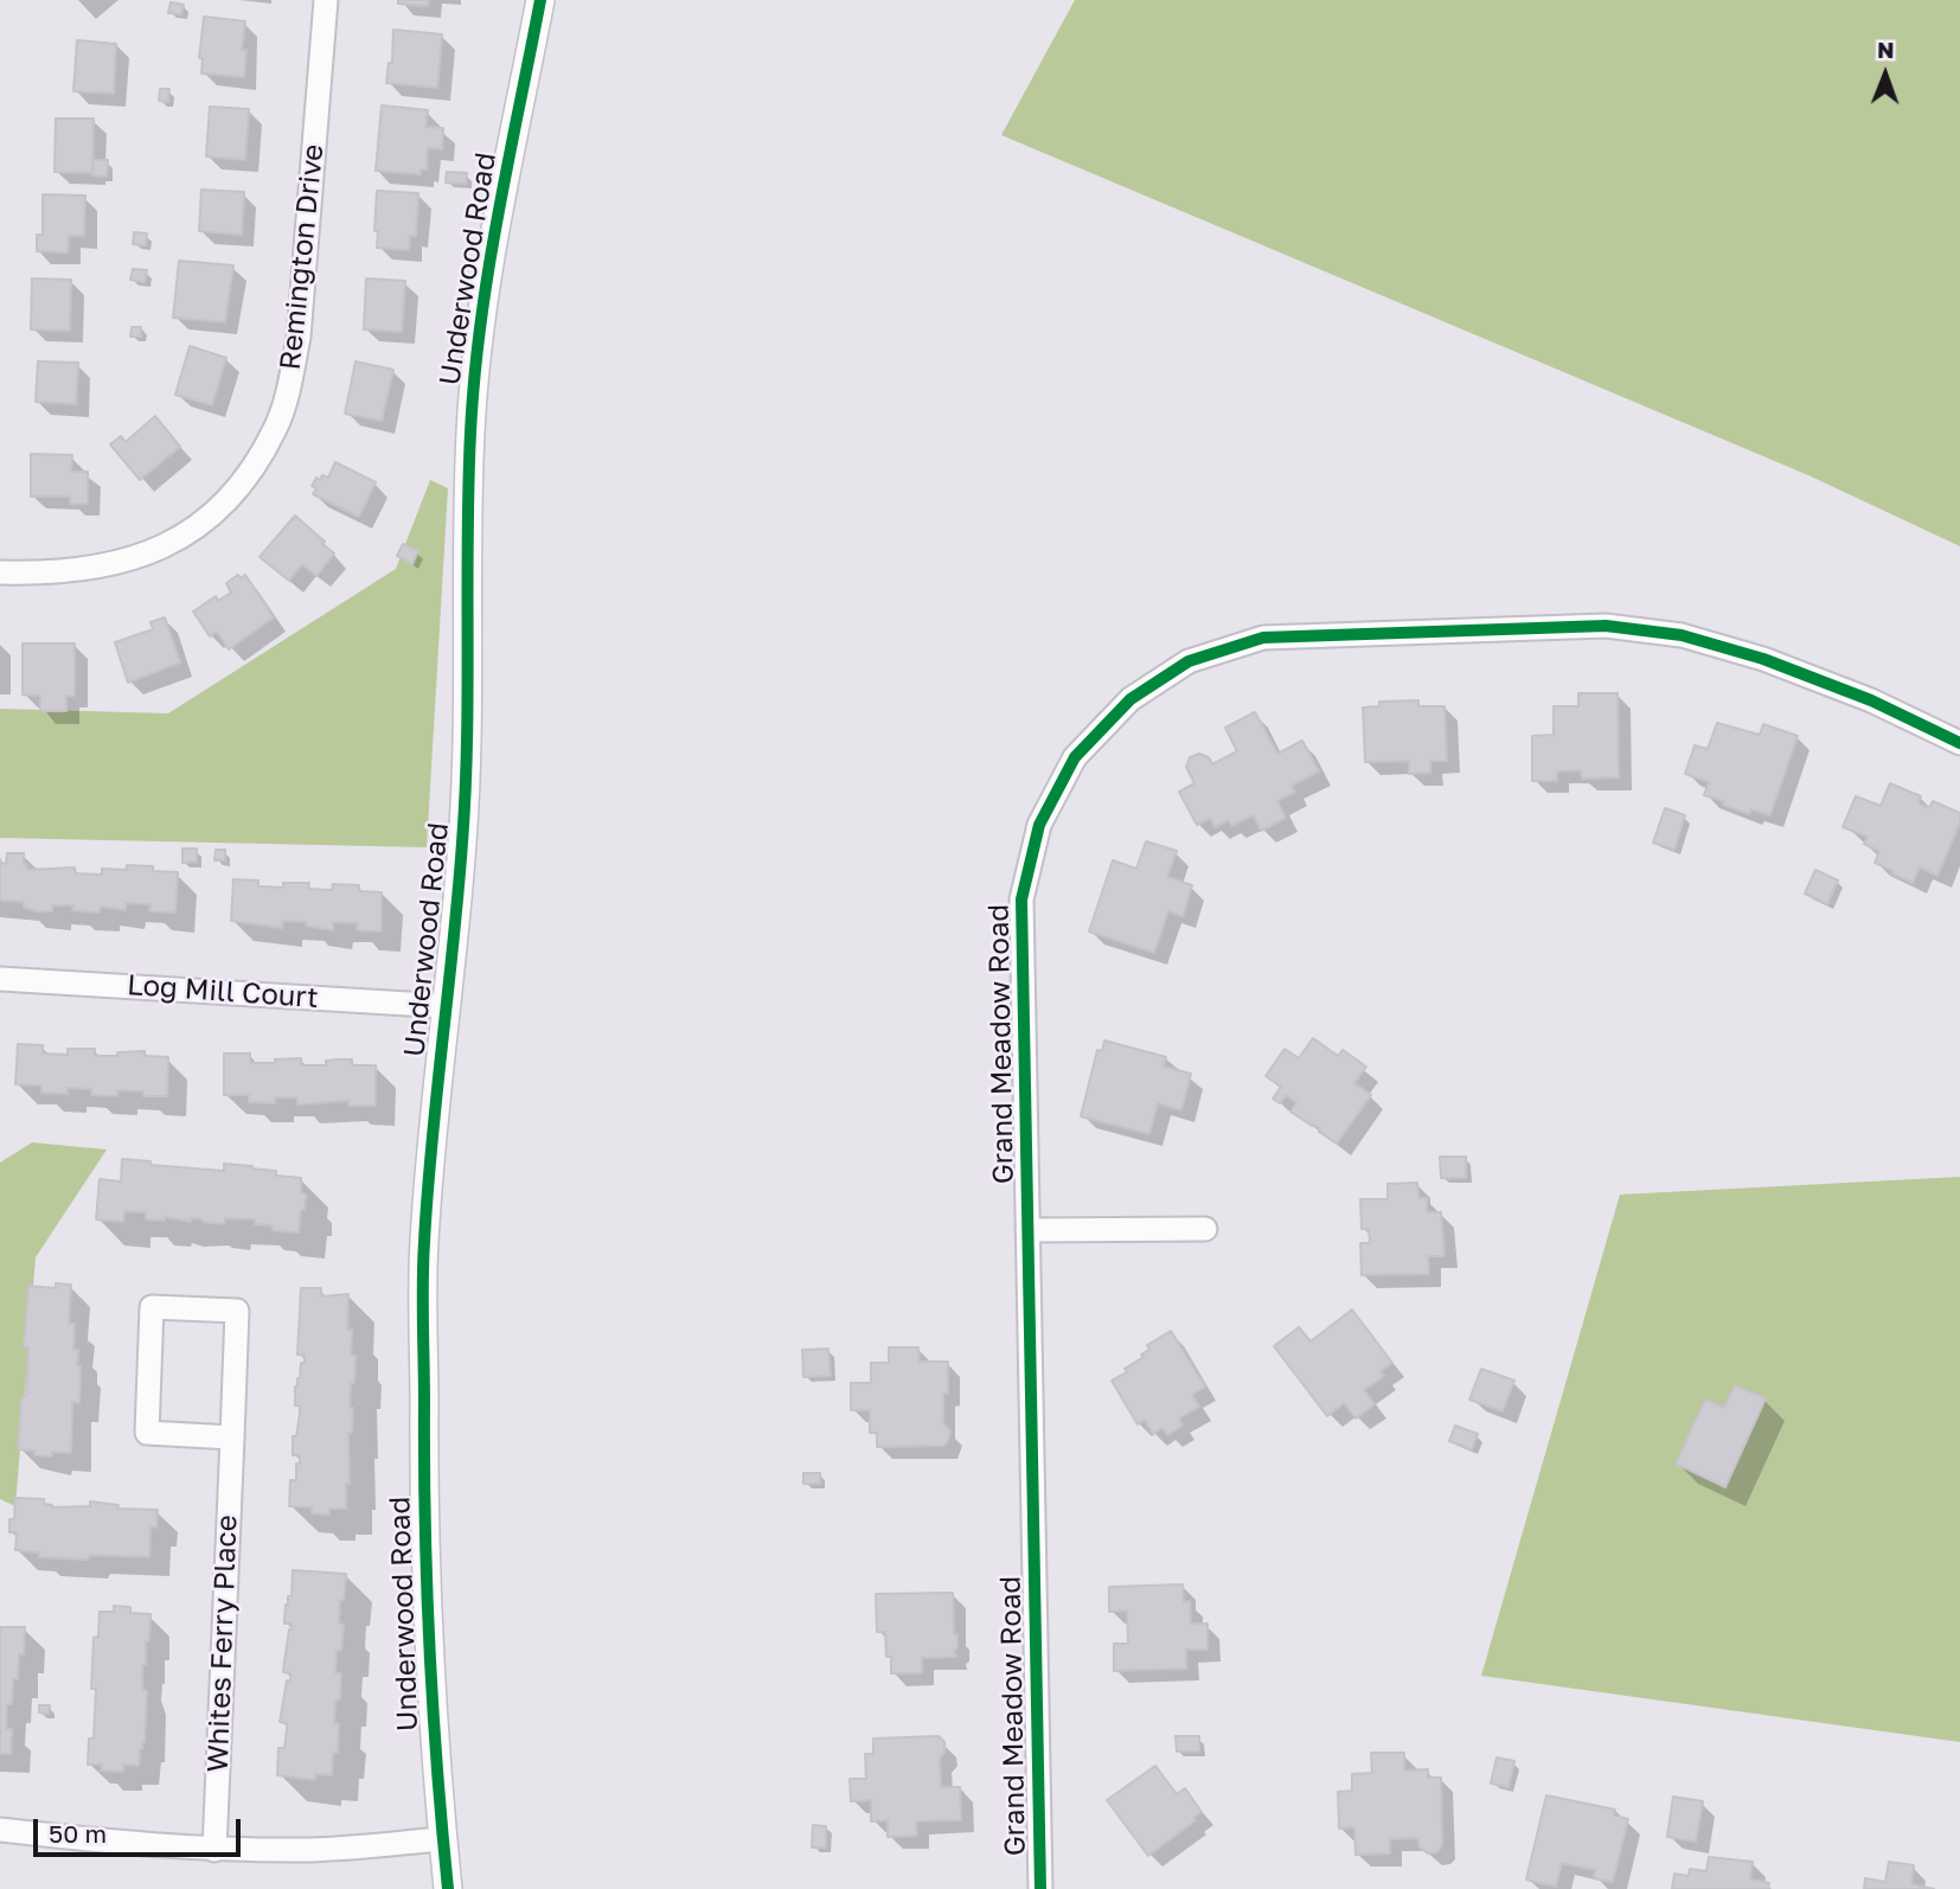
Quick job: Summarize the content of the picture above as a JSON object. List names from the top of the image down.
{
  "streets": {
    "street": [
      "Remington Drive",
      "Underwood Road",
      "Log Mill Court",
      "Grand Meadow Road",
      "Whites Ferry Place"
    ]
  },
  "crossings": [
    ["Underwood Road", "Log Mill Court"]
  ],
  "scale_bar": "50 m",
  "north": "top"
}
